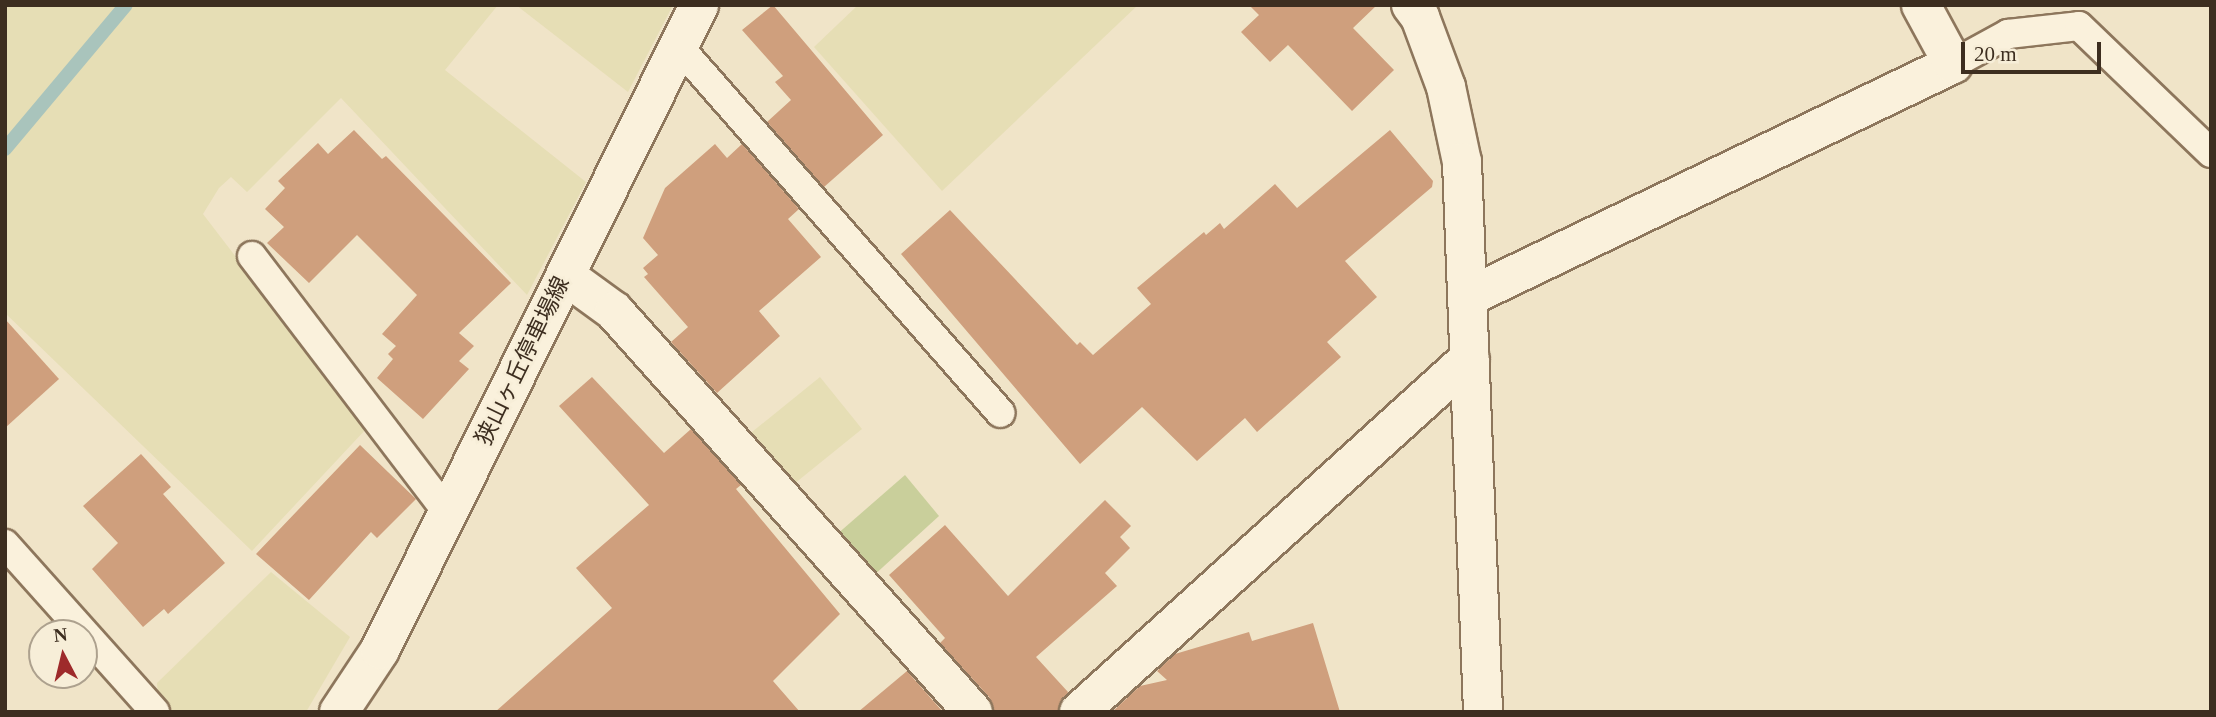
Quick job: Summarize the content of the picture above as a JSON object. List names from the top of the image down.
{
  "streets": {
    "street": ["狭山ヶ丘停車場線"]
  },
  "scale_bar": "20 m",
  "north": "top"
}
